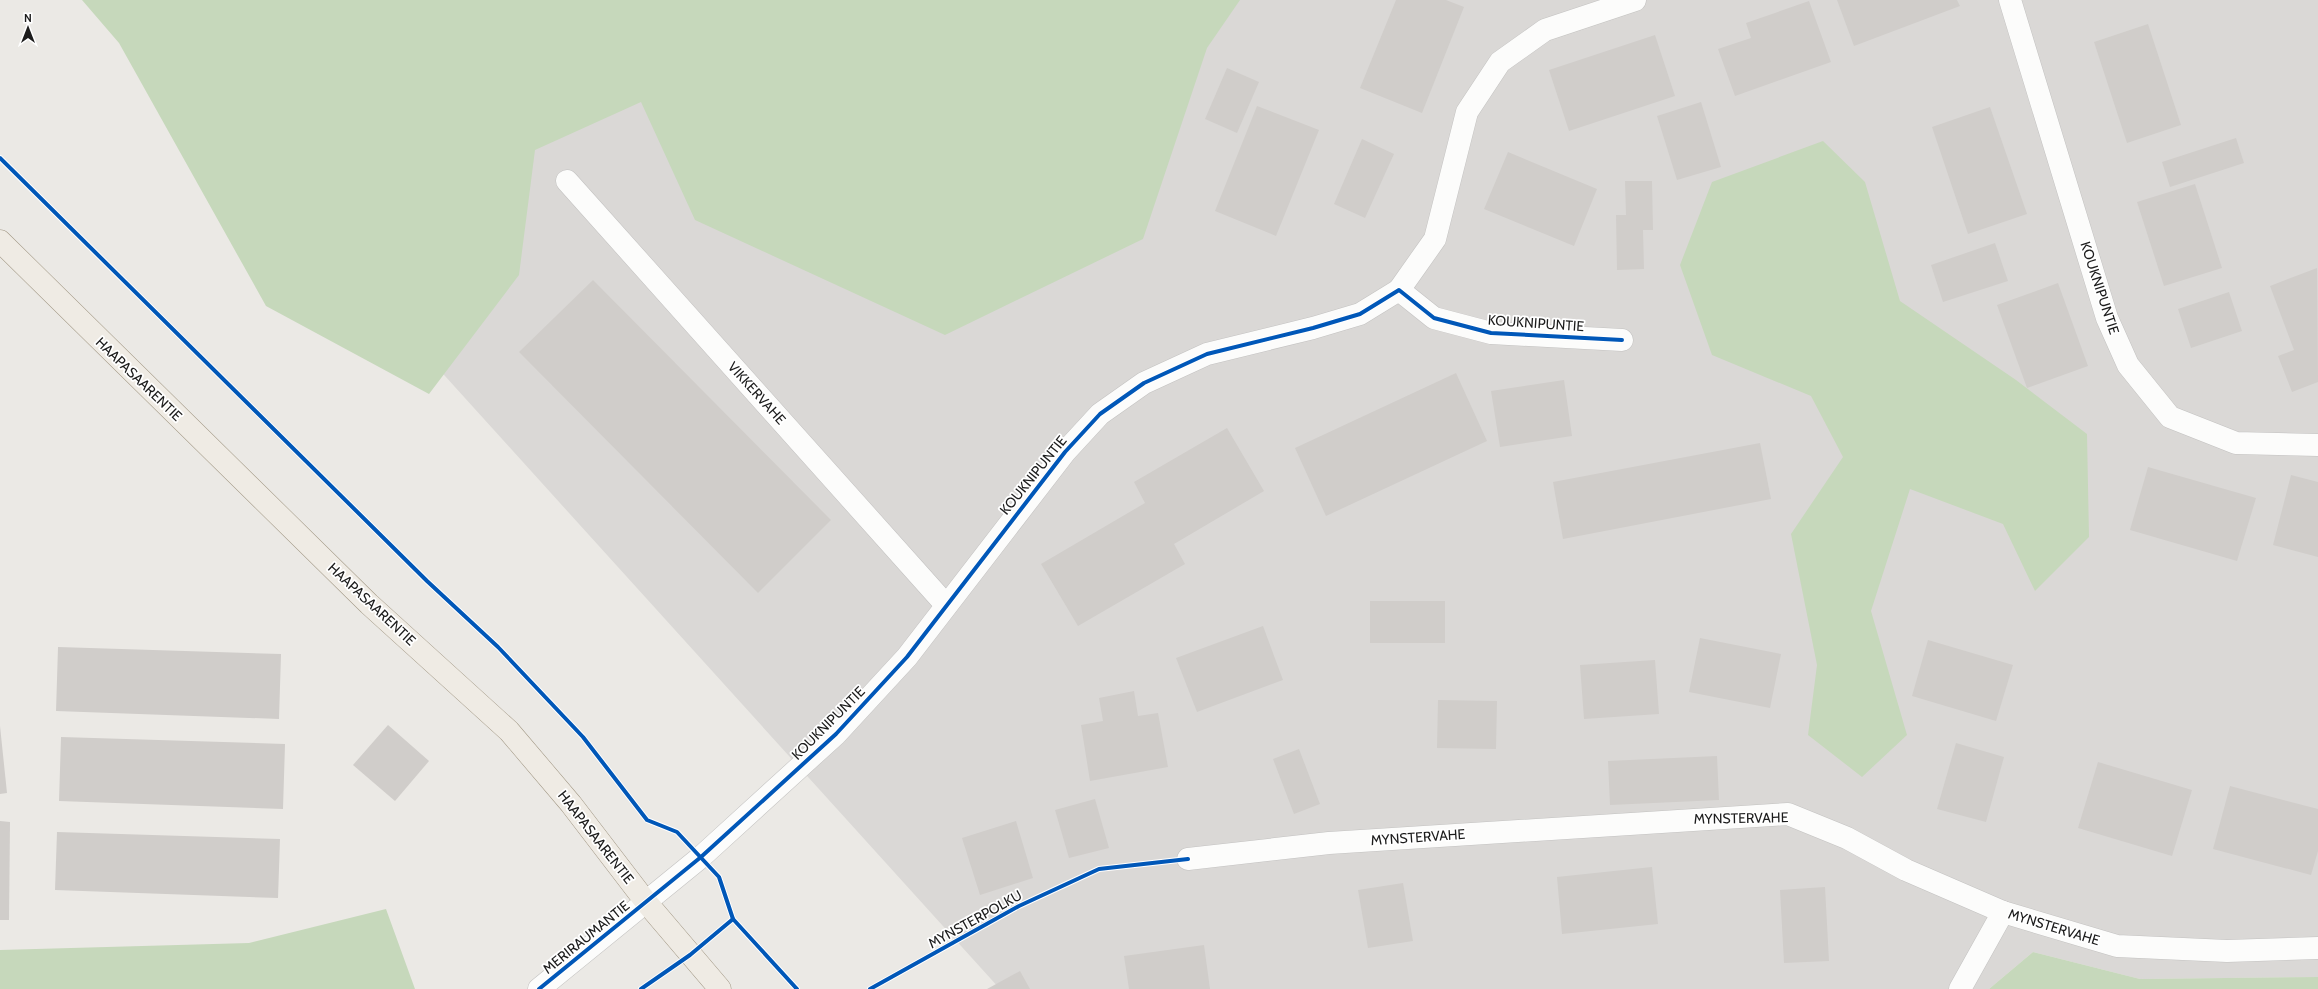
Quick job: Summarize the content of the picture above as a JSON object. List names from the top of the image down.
{
  "streets": {
    "main road": ["HAAPASAARENTIE"],
    "street": [
      "KOUKNIPUNTIE",
      "VIKKERVAHE",
      "MYNSTERVAHE",
      "MERIRAUMANTIE"
    ],
    "cycle path": ["MYNSTERPOLKU"]
  },
  "crossings": [
    ["KOUKNIPUNTIE", "HAAPASAARENTIE"],
    ["KOUKNIPUNTIE", "VIKKERVAHE"],
    ["KOUKNIPUNTIE", "MERIRAUMANTIE"],
    ["HAAPASAARENTIE", "MERIRAUMANTIE"]
  ],
  "north": "top"
}
